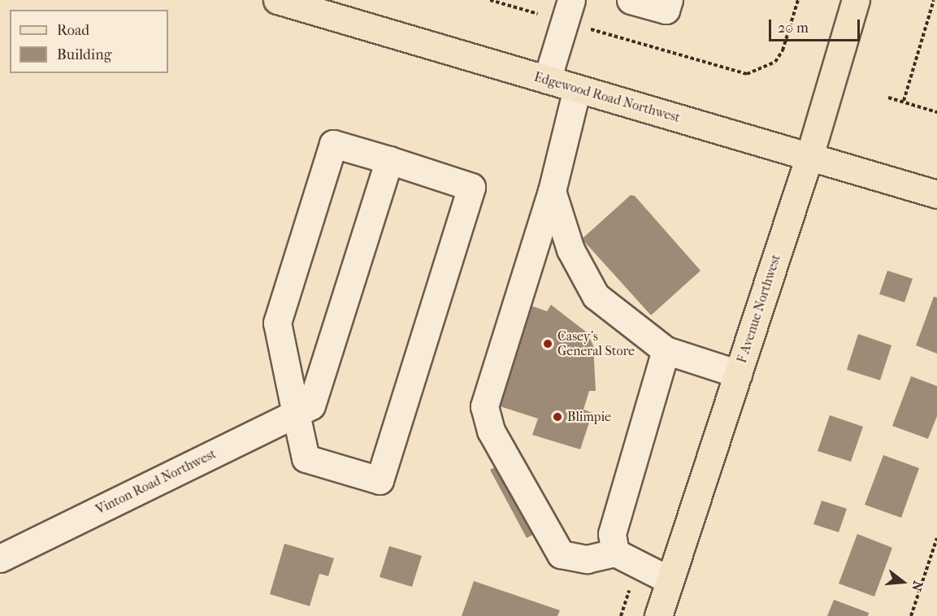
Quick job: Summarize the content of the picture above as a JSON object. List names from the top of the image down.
{
  "streets": {
    "main road": ["Edgewood Road Northwest", "F Avenue Northwest"],
    "lane": ["Vinton Road Northwest"]
  },
  "crossings": [
    ["Edgewood Road Northwest", "F Avenue Northwest"]
  ],
  "places": ["Casey's General Store", "Blimpie"],
  "legend": ["Road", "Building"],
  "scale_bar": "20 m",
  "north": "right"
}
